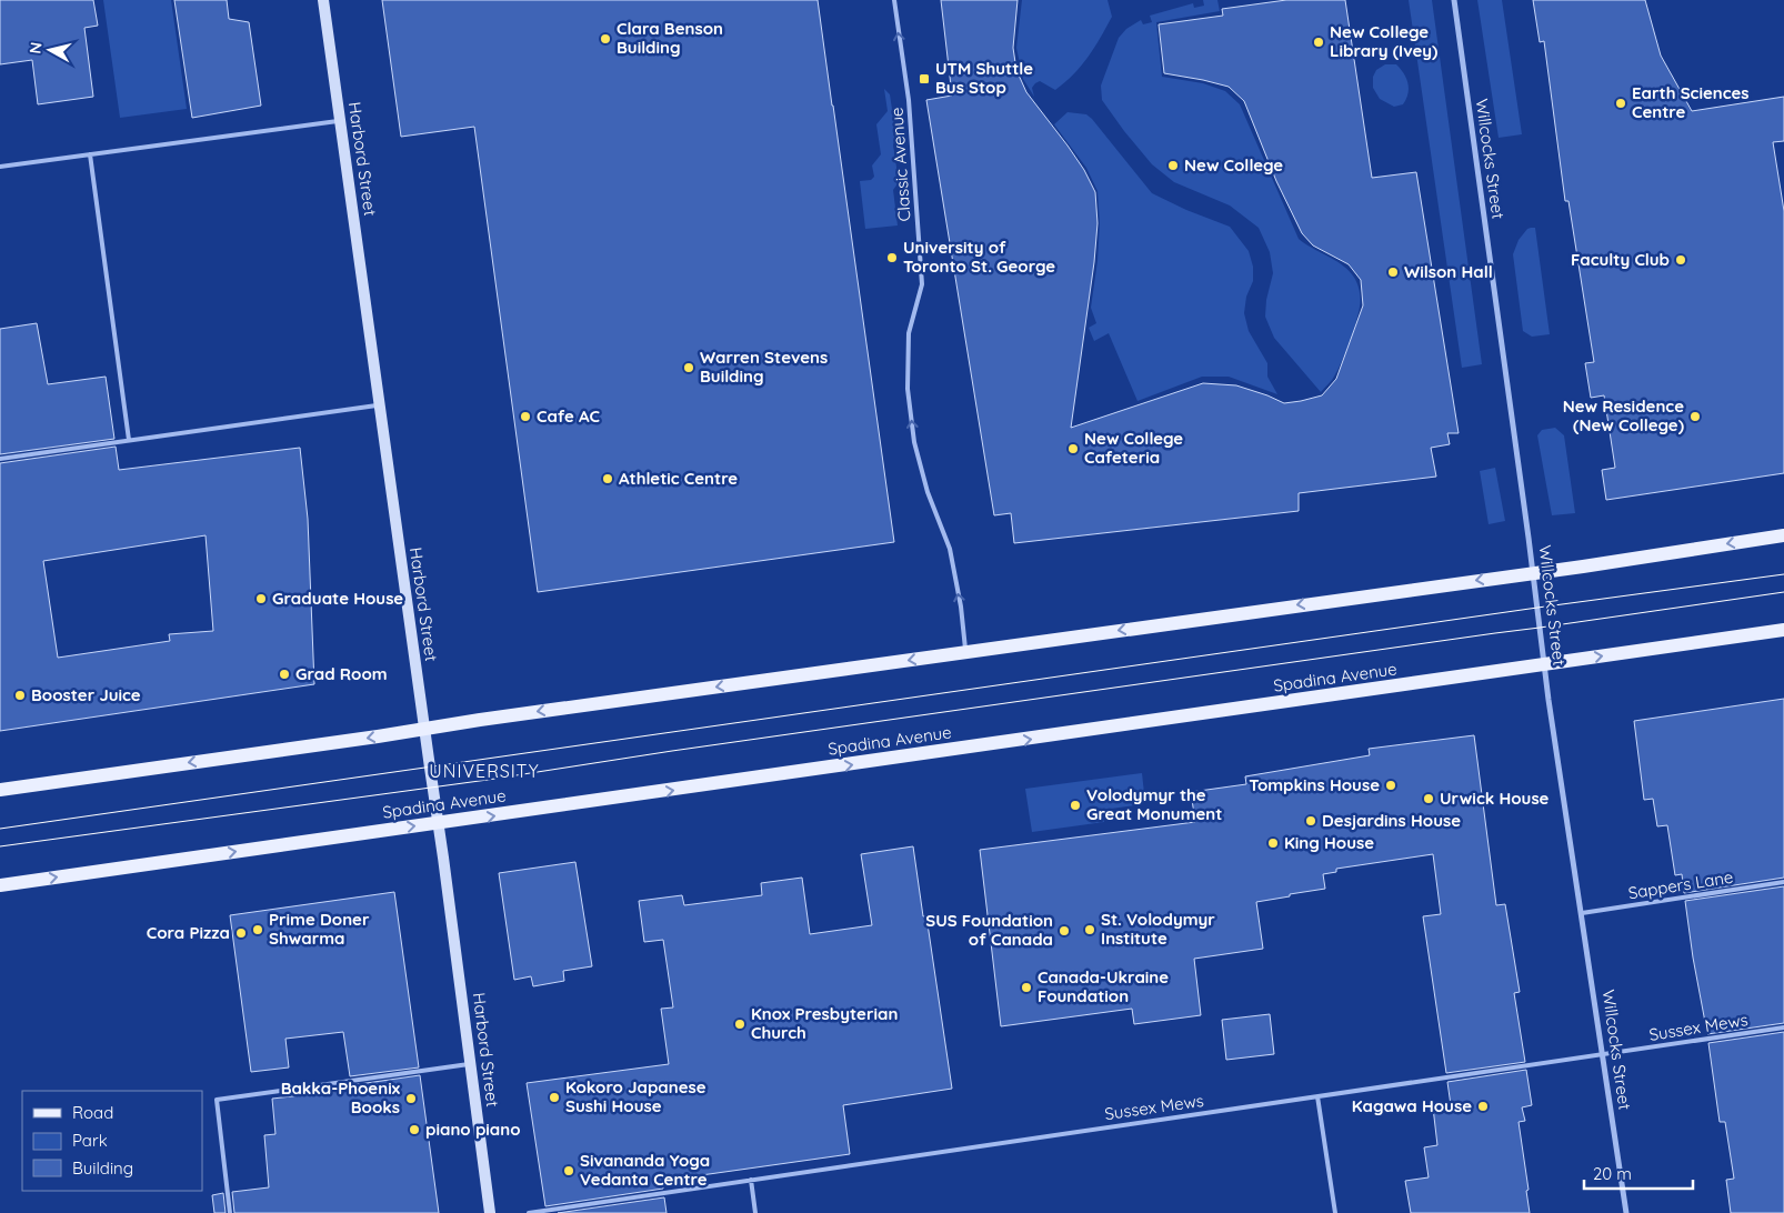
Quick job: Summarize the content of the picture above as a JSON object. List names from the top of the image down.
{
  "streets": {
    "main road": ["Spadina Avenue"],
    "street": ["Harbord Street", "Willcocks Street"],
    "lane": ["Classic Avenue", "Sappers Lane", "Sussex Mews"]
  },
  "crossings": [
    ["Harbord Street", "Spadina Avenue"],
    ["Willcocks Street", "Spadina Avenue"],
    ["Willcocks Street", "Sappers Lane"],
    ["Willcocks Street", "Sussex Mews"]
  ],
  "one_way": ["Classic Avenue"],
  "districts": ["UNIVERSITY"],
  "places": {
    "other": [
      "Clara Benson Building",
      "New College Library (Ivey)",
      "Earth Sciences Centre",
      "New College",
      "University of Toronto St. George",
      "Faculty Club",
      "Wilson Hall",
      "Warren Stevens Building",
      "Cafe AC",
      "New Residence (New College)",
      "New College Cafeteria",
      "Athletic Centre",
      "Graduate House",
      "Grad Room",
      "Booster Juice",
      "Tompkins House",
      "Urwick House",
      "Volodymyr the Great Monument",
      "Desjardins House",
      "King House",
      "Prime Doner Shwarma",
      "St. Volodymyr Institute",
      "SUS Foundation of Canada",
      "Cora Pizza",
      "Canada-Ukraine Foundation",
      "Knox Presbyterian Church",
      "Kokoro Japanese Sushi House",
      "Bakka-Phoenix Books",
      "Kagawa House",
      "piano piano",
      "Sivananda Yoga Vedanta Centre"
    ],
    "transit": ["UTM Shuttle Bus Stop"]
  },
  "legend": ["Road", "Park", "Building"],
  "scale_bar": "20 m",
  "north": "left"
}
